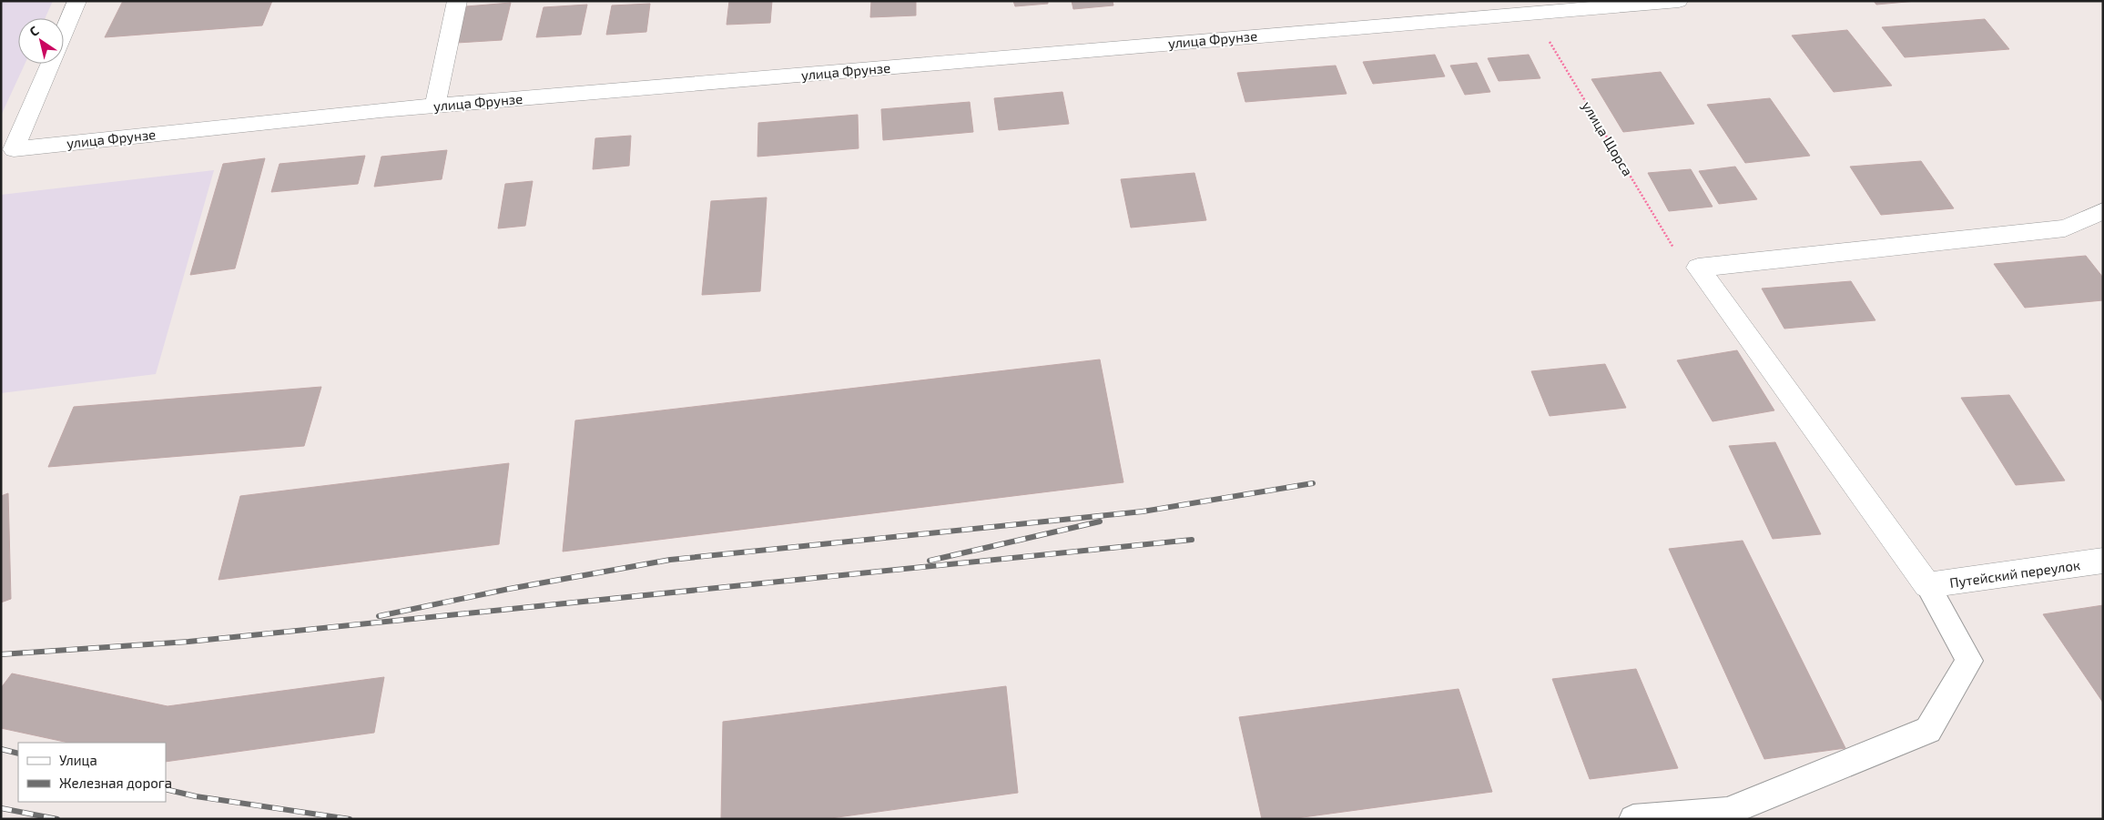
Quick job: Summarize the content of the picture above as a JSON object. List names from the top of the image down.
{
  "streets": {
    "street": ["улица Фрунзе", "Путейский переулок"],
    "path": ["улица Щорса"]
  },
  "crossings": [
    ["улица Фрунзе", "улица Щорса"]
  ],
  "legend": ["Улица", "Железная дорога"],
  "north": "top left"
}
